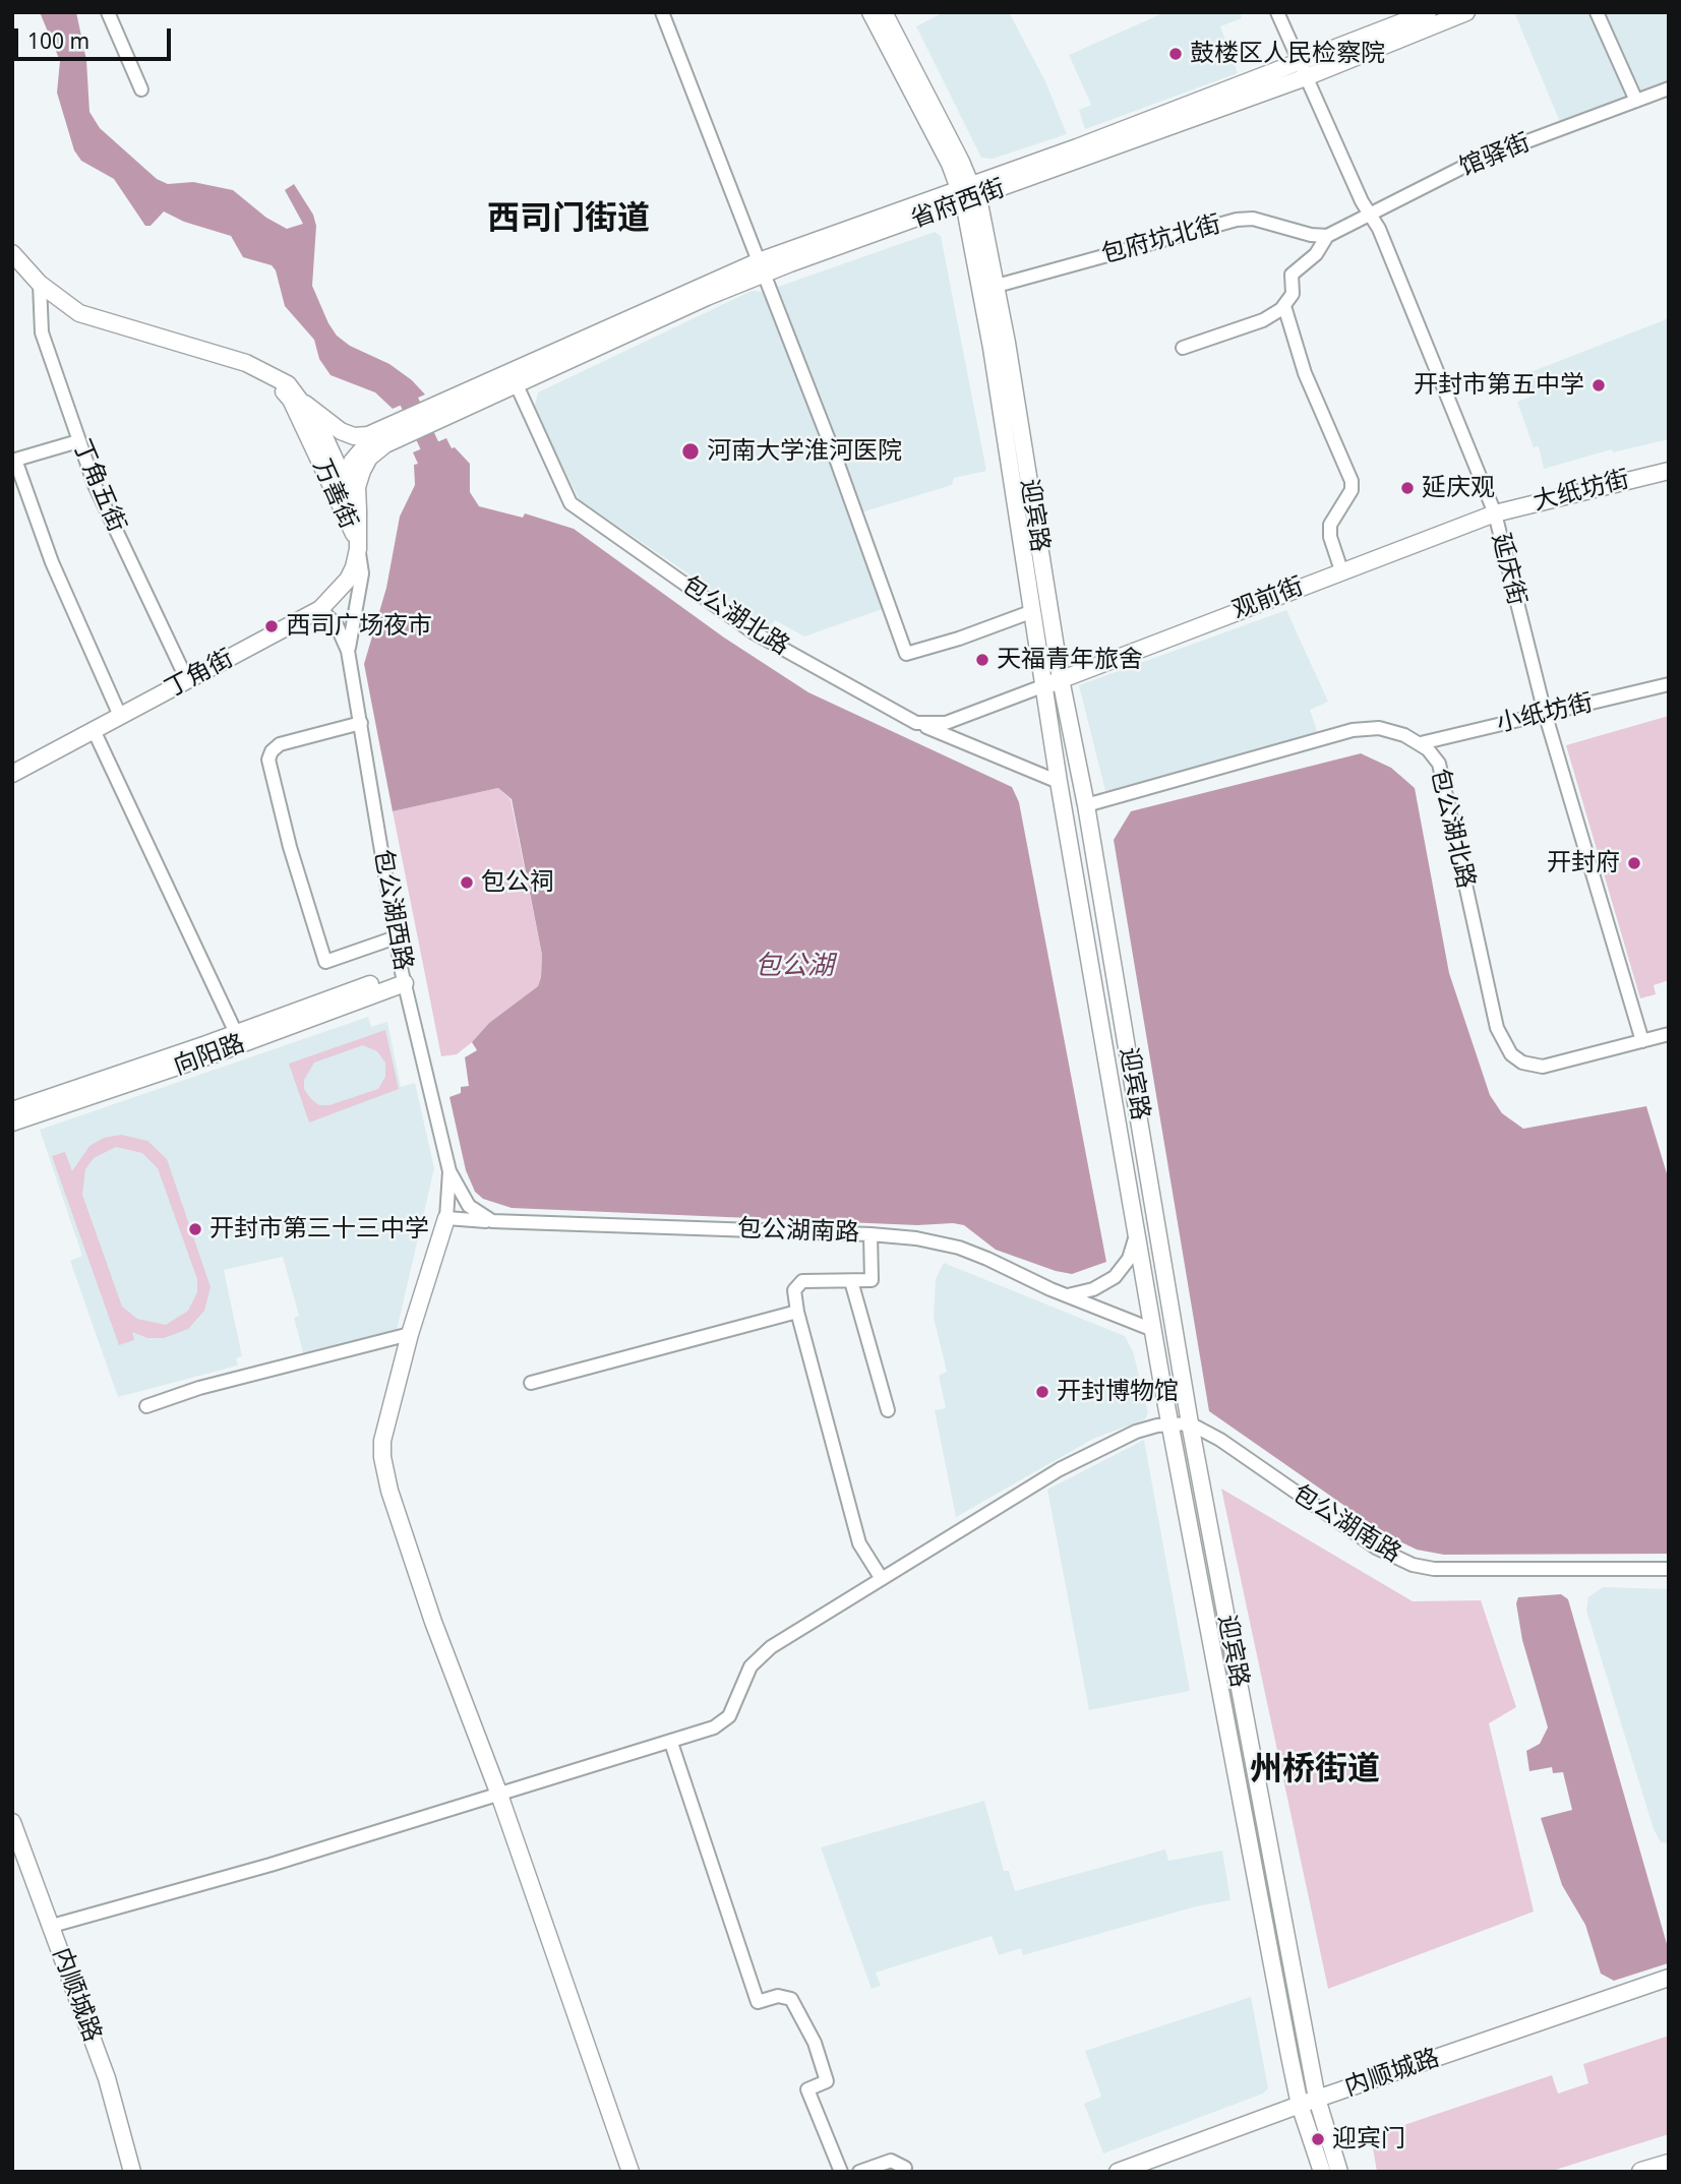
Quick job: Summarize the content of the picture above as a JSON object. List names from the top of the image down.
{
  "streets": {
    "street": [
      "馆驿街",
      "省府西街",
      "包府坑北街",
      "丁角五街",
      "大纸坊街",
      "万善街",
      "迎宾路",
      "延庆街",
      "观前街",
      "包公湖北路",
      "丁角街",
      "小纸坊街",
      "包公湖西路",
      "向阳路",
      "包公湖南路",
      "内顺城路"
    ]
  },
  "crossings": [
    ["馆驿街", "包府坑北街"],
    ["馆驿街", "延庆街"],
    ["省府西街", "迎宾路"],
    ["省府西街", "延庆街"],
    ["省府西街", "包公湖北路"],
    ["包府坑北街", "迎宾路"],
    ["丁角五街", "万善街"],
    ["丁角五街", "丁角街"],
    ["大纸坊街", "延庆街"],
    ["大纸坊街", "观前街"],
    ["万善街", "丁角街"],
    ["迎宾路", "观前街"],
    ["迎宾路", "包公湖北路"],
    ["迎宾路", "包公湖南路"],
    ["迎宾路", "内顺城路"],
    ["延庆街", "观前街"],
    ["延庆街", "包公湖北路"],
    ["延庆街", "小纸坊街"],
    ["包公湖北路", "小纸坊街"],
    ["丁角街", "包公湖西路"],
    ["包公湖西路", "向阳路"],
    ["包公湖西路", "包公湖南路"],
    ["包公湖南路", "内顺城路"]
  ],
  "districts": ["西司门街道", "州桥街道"],
  "water": ["包公湖"],
  "places": [
    "鼓楼区人民检察院",
    "开封市第五中学",
    "河南大学淮河医院",
    "延庆观",
    "西司广场夜市",
    "天福青年旅舍",
    "开封府",
    "包公祠",
    "开封市第三十三中学",
    "开封博物馆",
    "迎宾门"
  ],
  "scale_bar": "100 m"
}
